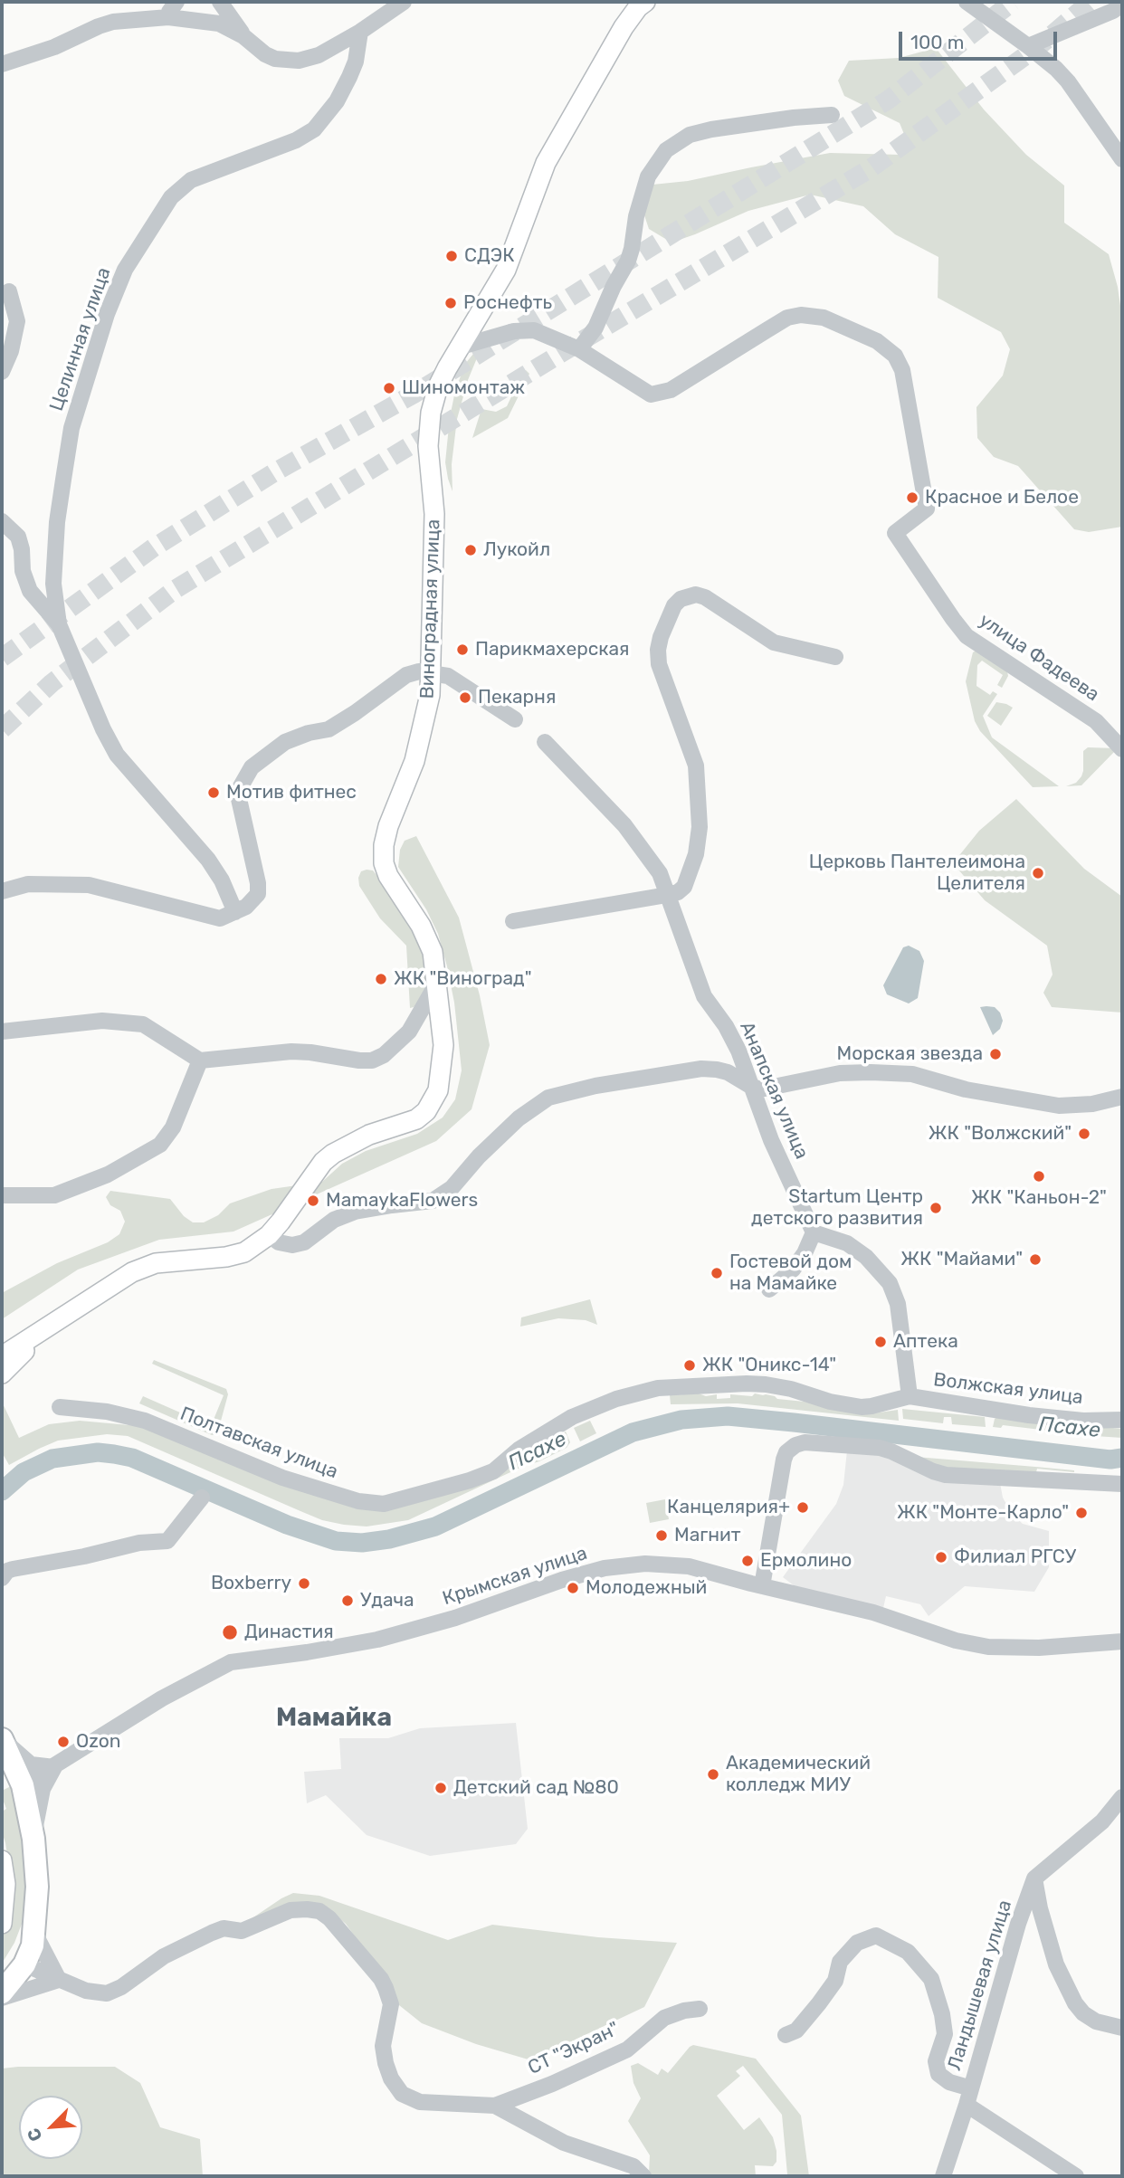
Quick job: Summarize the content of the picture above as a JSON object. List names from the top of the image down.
{
  "streets": {
    "main road": ["Виноградная улица"],
    "street": [
      "Целинная улица",
      "улица Фадеева",
      "Анапская улица",
      "Волжская улица",
      "Полтавская улица",
      "Крымская улица",
      "Ландышевая улица",
      "СТ \"Экран\""
    ]
  },
  "crossings": [
    ["Виноградная улица", "улица Фадеева"],
    ["Анапская улица", "Волжская улица"],
    ["Волжская улица", "Полтавская улица"]
  ],
  "districts": ["Мамайка"],
  "water": ["Псахе"],
  "places": [
    "СДЭК",
    "Роснефть",
    "Шиномонтаж",
    "Красное и Белое",
    "Лукойл",
    "Парикмахерская",
    "Пекарня",
    "Мотив фитнес",
    "Церковь Пантелеимона Целителя",
    "ЖК \"Виноград\"",
    "Морская звезда",
    "ЖК \"Волжский\"",
    "ЖК \"Каньон-2\"",
    "MamaykaFlowers",
    "Startum Центр детского развития",
    "ЖК \"Майами\"",
    "Гостевой дом на Мамайке",
    "Аптека",
    "ЖК \"Оникс-14\"",
    "Канцелярия+",
    "ЖК \"Монте-Карло\"",
    "Магнит",
    "Филиал РГСУ",
    "Ермолино",
    "Boxberry",
    "Молодежный",
    "Удача",
    "Династия",
    "Ozon",
    "Академический колледж МИУ",
    "Детский сад №80"
  ],
  "scale_bar": "100 m",
  "north": "bottom left"
}
